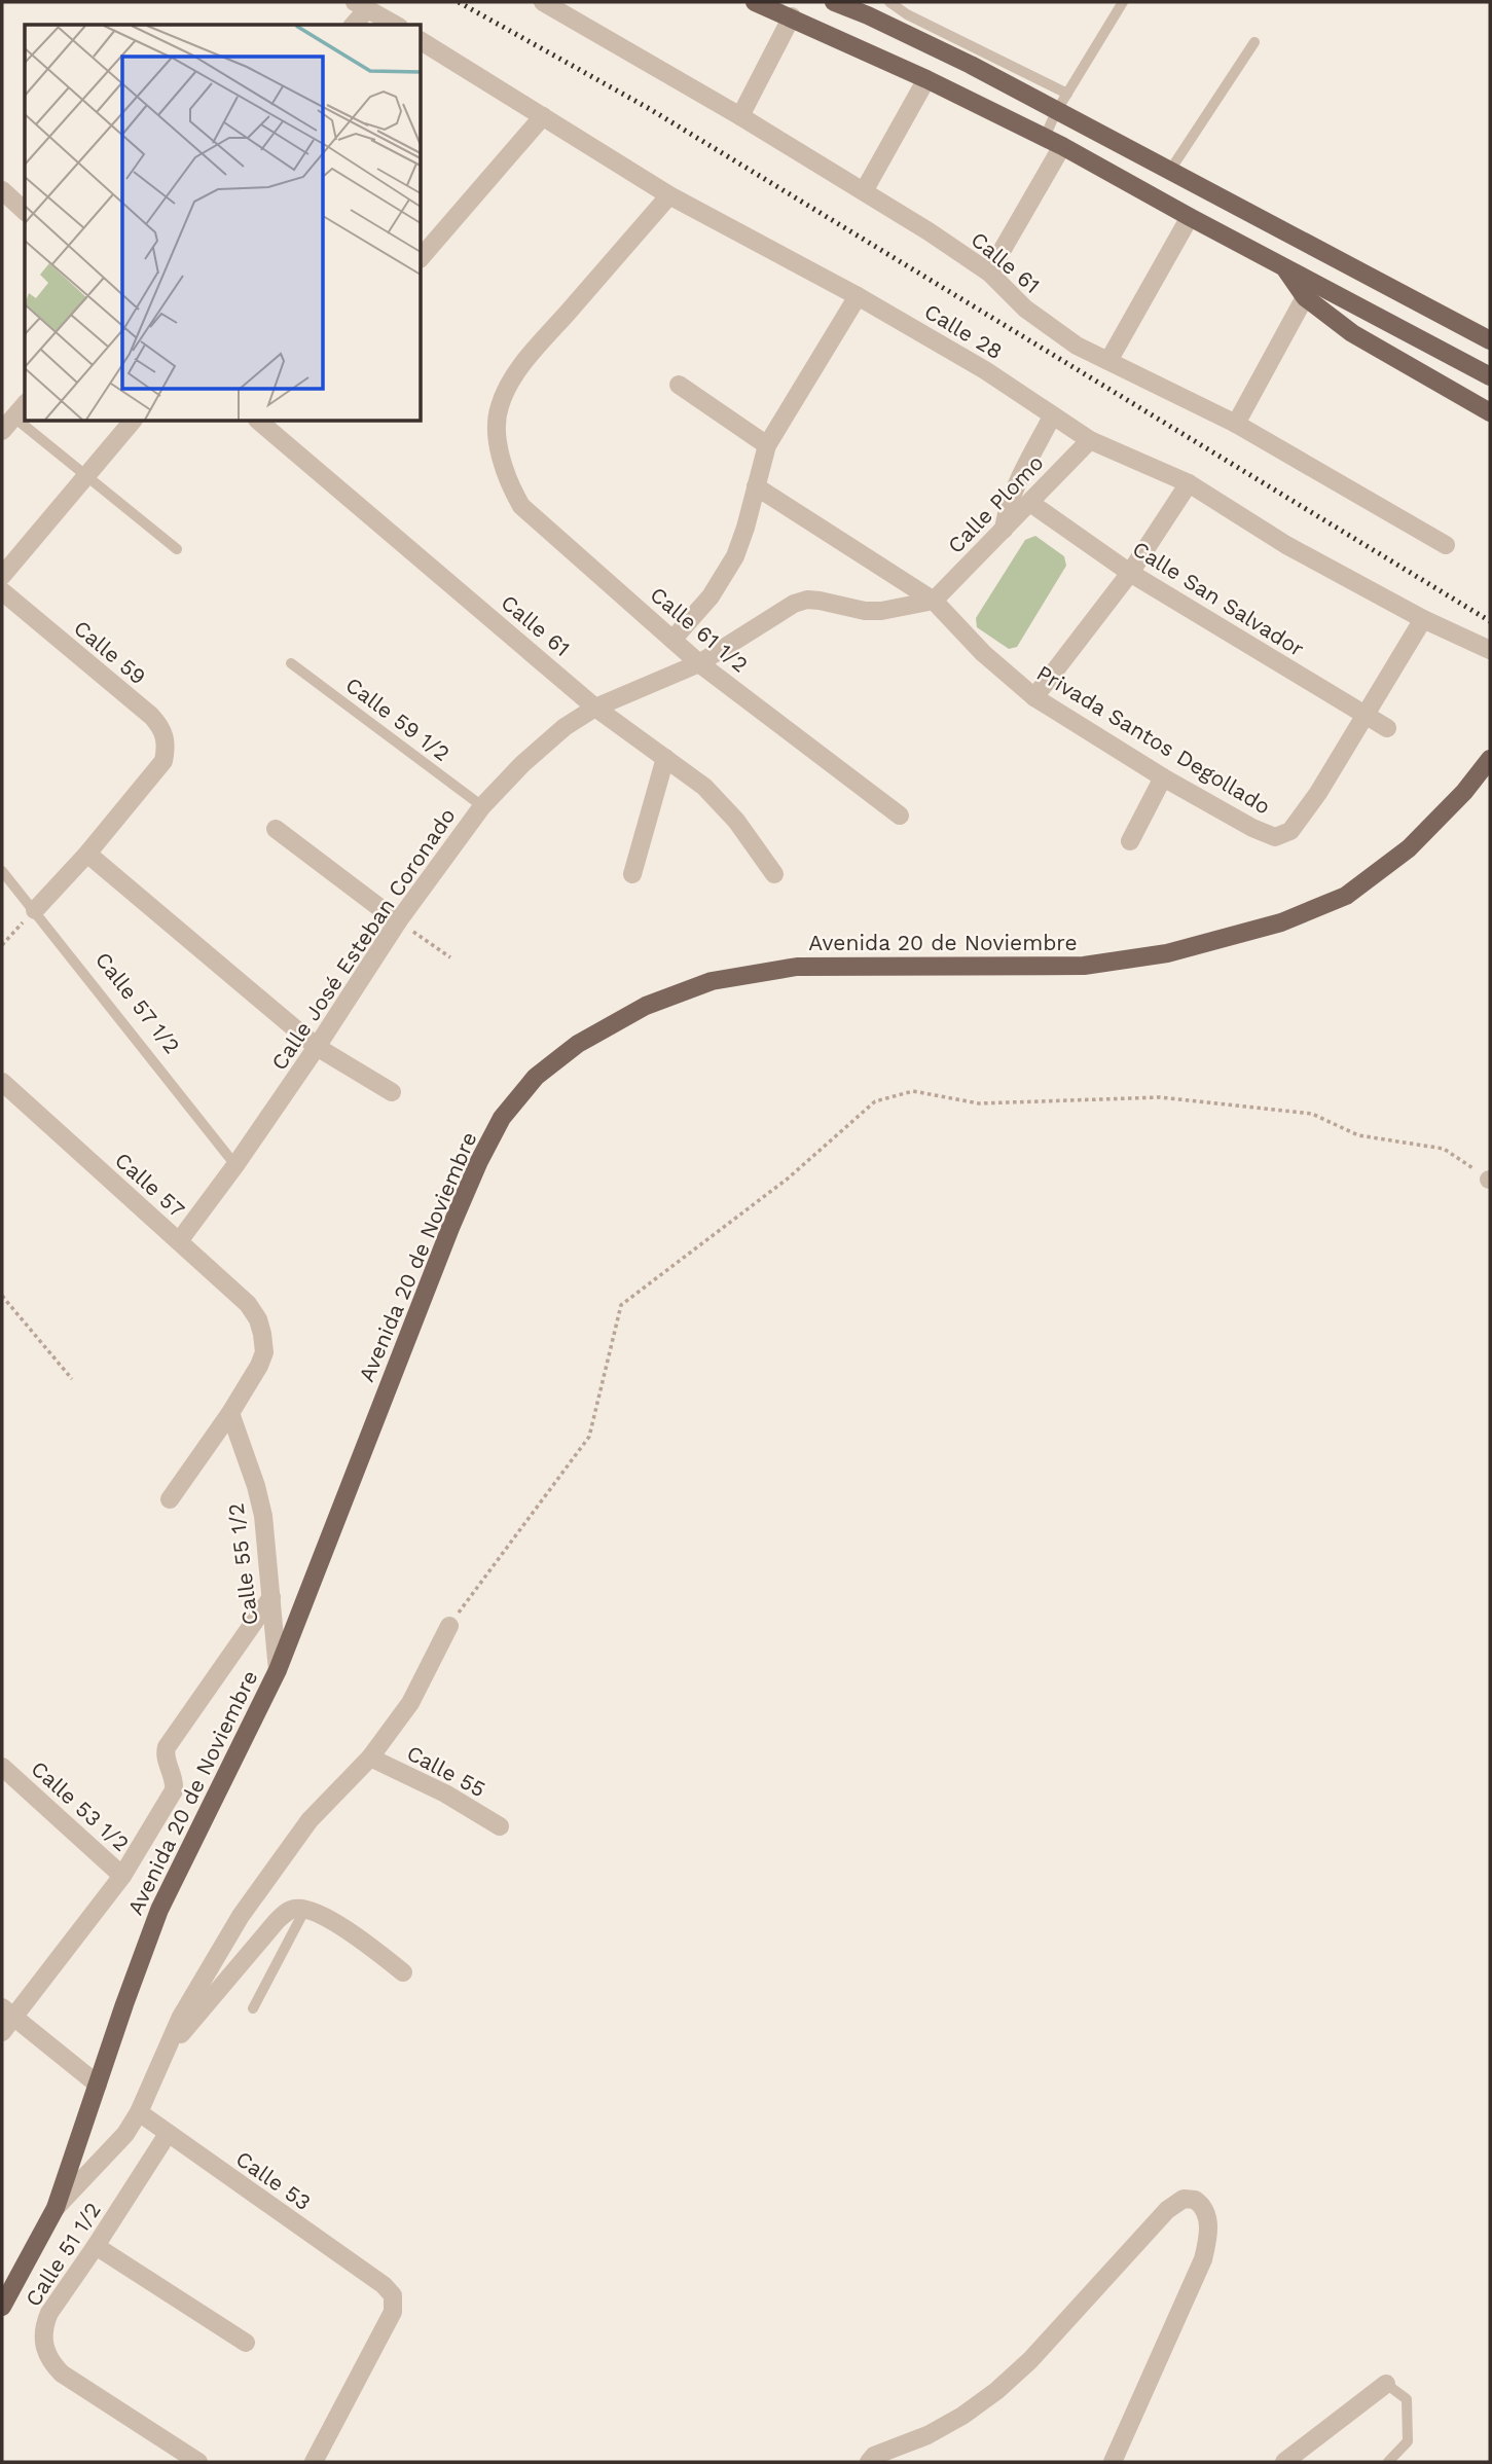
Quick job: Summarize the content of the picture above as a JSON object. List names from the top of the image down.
{
  "streets": {
    "main road": ["Avenida 20 de Noviembre"],
    "street": [
      "Calle 61",
      "Calle 28",
      "Calle Plomo",
      "Calle San Salvador",
      "Calle 61 1/2",
      "Calle 59",
      "Privada Santos Degollado",
      "Calle José Esteban Coronado",
      "Calle 57",
      "Calle 55 1/2",
      "Calle 55",
      "Calle 53 1/2",
      "Calle 53",
      "Calle 51 1/2"
    ],
    "lane": ["Calle 59 1/2", "Calle 57 1/2"]
  },
  "crossings": [
    ["Calle 61", "Calle José Esteban Coronado"],
    ["Calle 28", "Calle Plomo"],
    ["Calle 28", "Calle 61 1/2"],
    ["Calle Plomo", "Calle San Salvador"],
    ["Calle Plomo", "Privada Santos Degollado"],
    ["Calle Plomo", "Calle José Esteban Coronado"],
    ["Calle San Salvador", "Privada Santos Degollado"],
    ["Calle 61 1/2", "Calle José Esteban Coronado"],
    ["Calle 59 1/2", "Calle José Esteban Coronado"],
    ["Privada Santos Degollado", "Calle José Esteban Coronado"],
    ["Calle José Esteban Coronado", "Calle 57 1/2"],
    ["Calle José Esteban Coronado", "Calle 57"],
    ["Avenida 20 de Noviembre", "Calle 55 1/2"],
    ["Calle 57", "Calle 55 1/2"],
    ["Calle 53", "Calle 51 1/2"]
  ]
}
